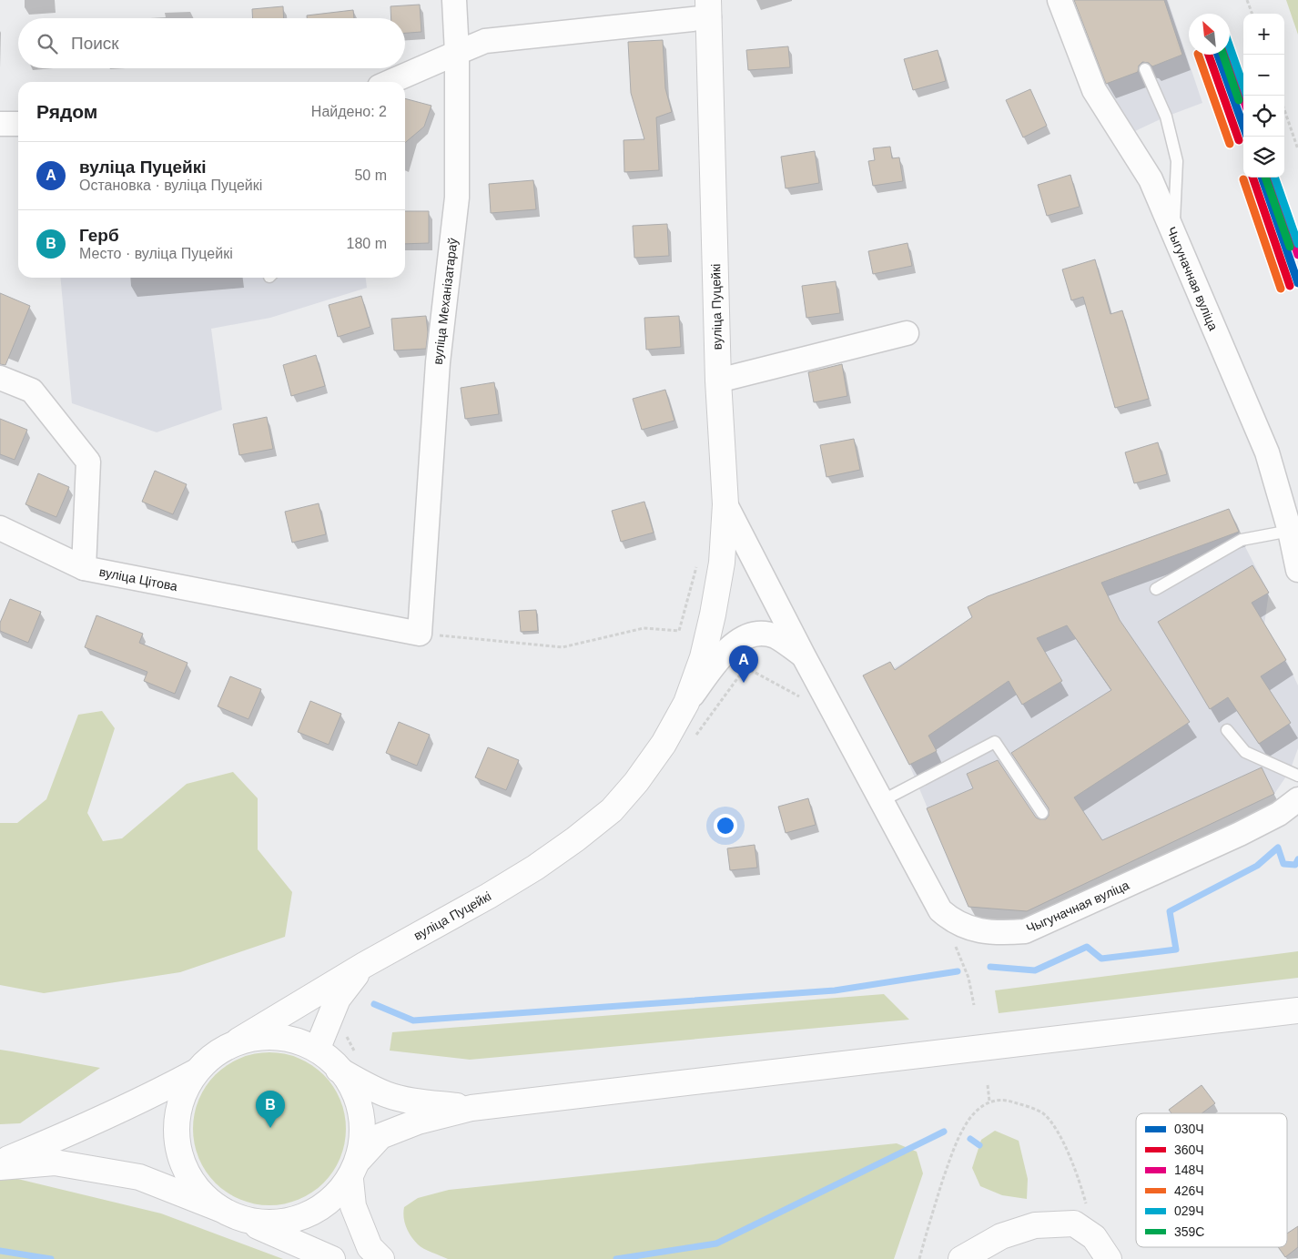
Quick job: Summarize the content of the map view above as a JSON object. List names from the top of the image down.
{
  "streets": {
    "main road": ["вуліца Пуцейкі"],
    "street": ["Чыгуначная вуліца", "вуліца Механізатараў", "вуліца Цітова"]
  },
  "crossings": [
    ["Чыгуначная вуліца", "вуліца Пуцейкі"],
    ["вуліца Механізатараў", "вуліца Цітова"]
  ],
  "lines": [
    "transit line 029Ч",
    "transit line 030Ч",
    "transit line 360Ч",
    "transit line 148Ч",
    "transit line 426Ч",
    "transit line 359С"
  ],
  "legend": [
    "030Ч",
    "360Ч",
    "148Ч",
    "426Ч",
    "029Ч",
    "359С"
  ],
  "north": "top left",
  "page": {
    "map_buttons": ["+", "−"],
    "search": "Поиск",
    "heading": ["Рядом", "Найдено: 2"],
    "list": [
      {
        "mark": "A",
        "name": "вуліца Пуцейкі",
        "note": "Остановка · вуліца Пуцейкі",
        "value": "50 m"
      },
      {
        "mark": "B",
        "name": "Герб",
        "note": "Место · вуліца Пуцейкі",
        "value": "180 m"
      }
    ],
    "pins": ["A", "B"]
  }
}
